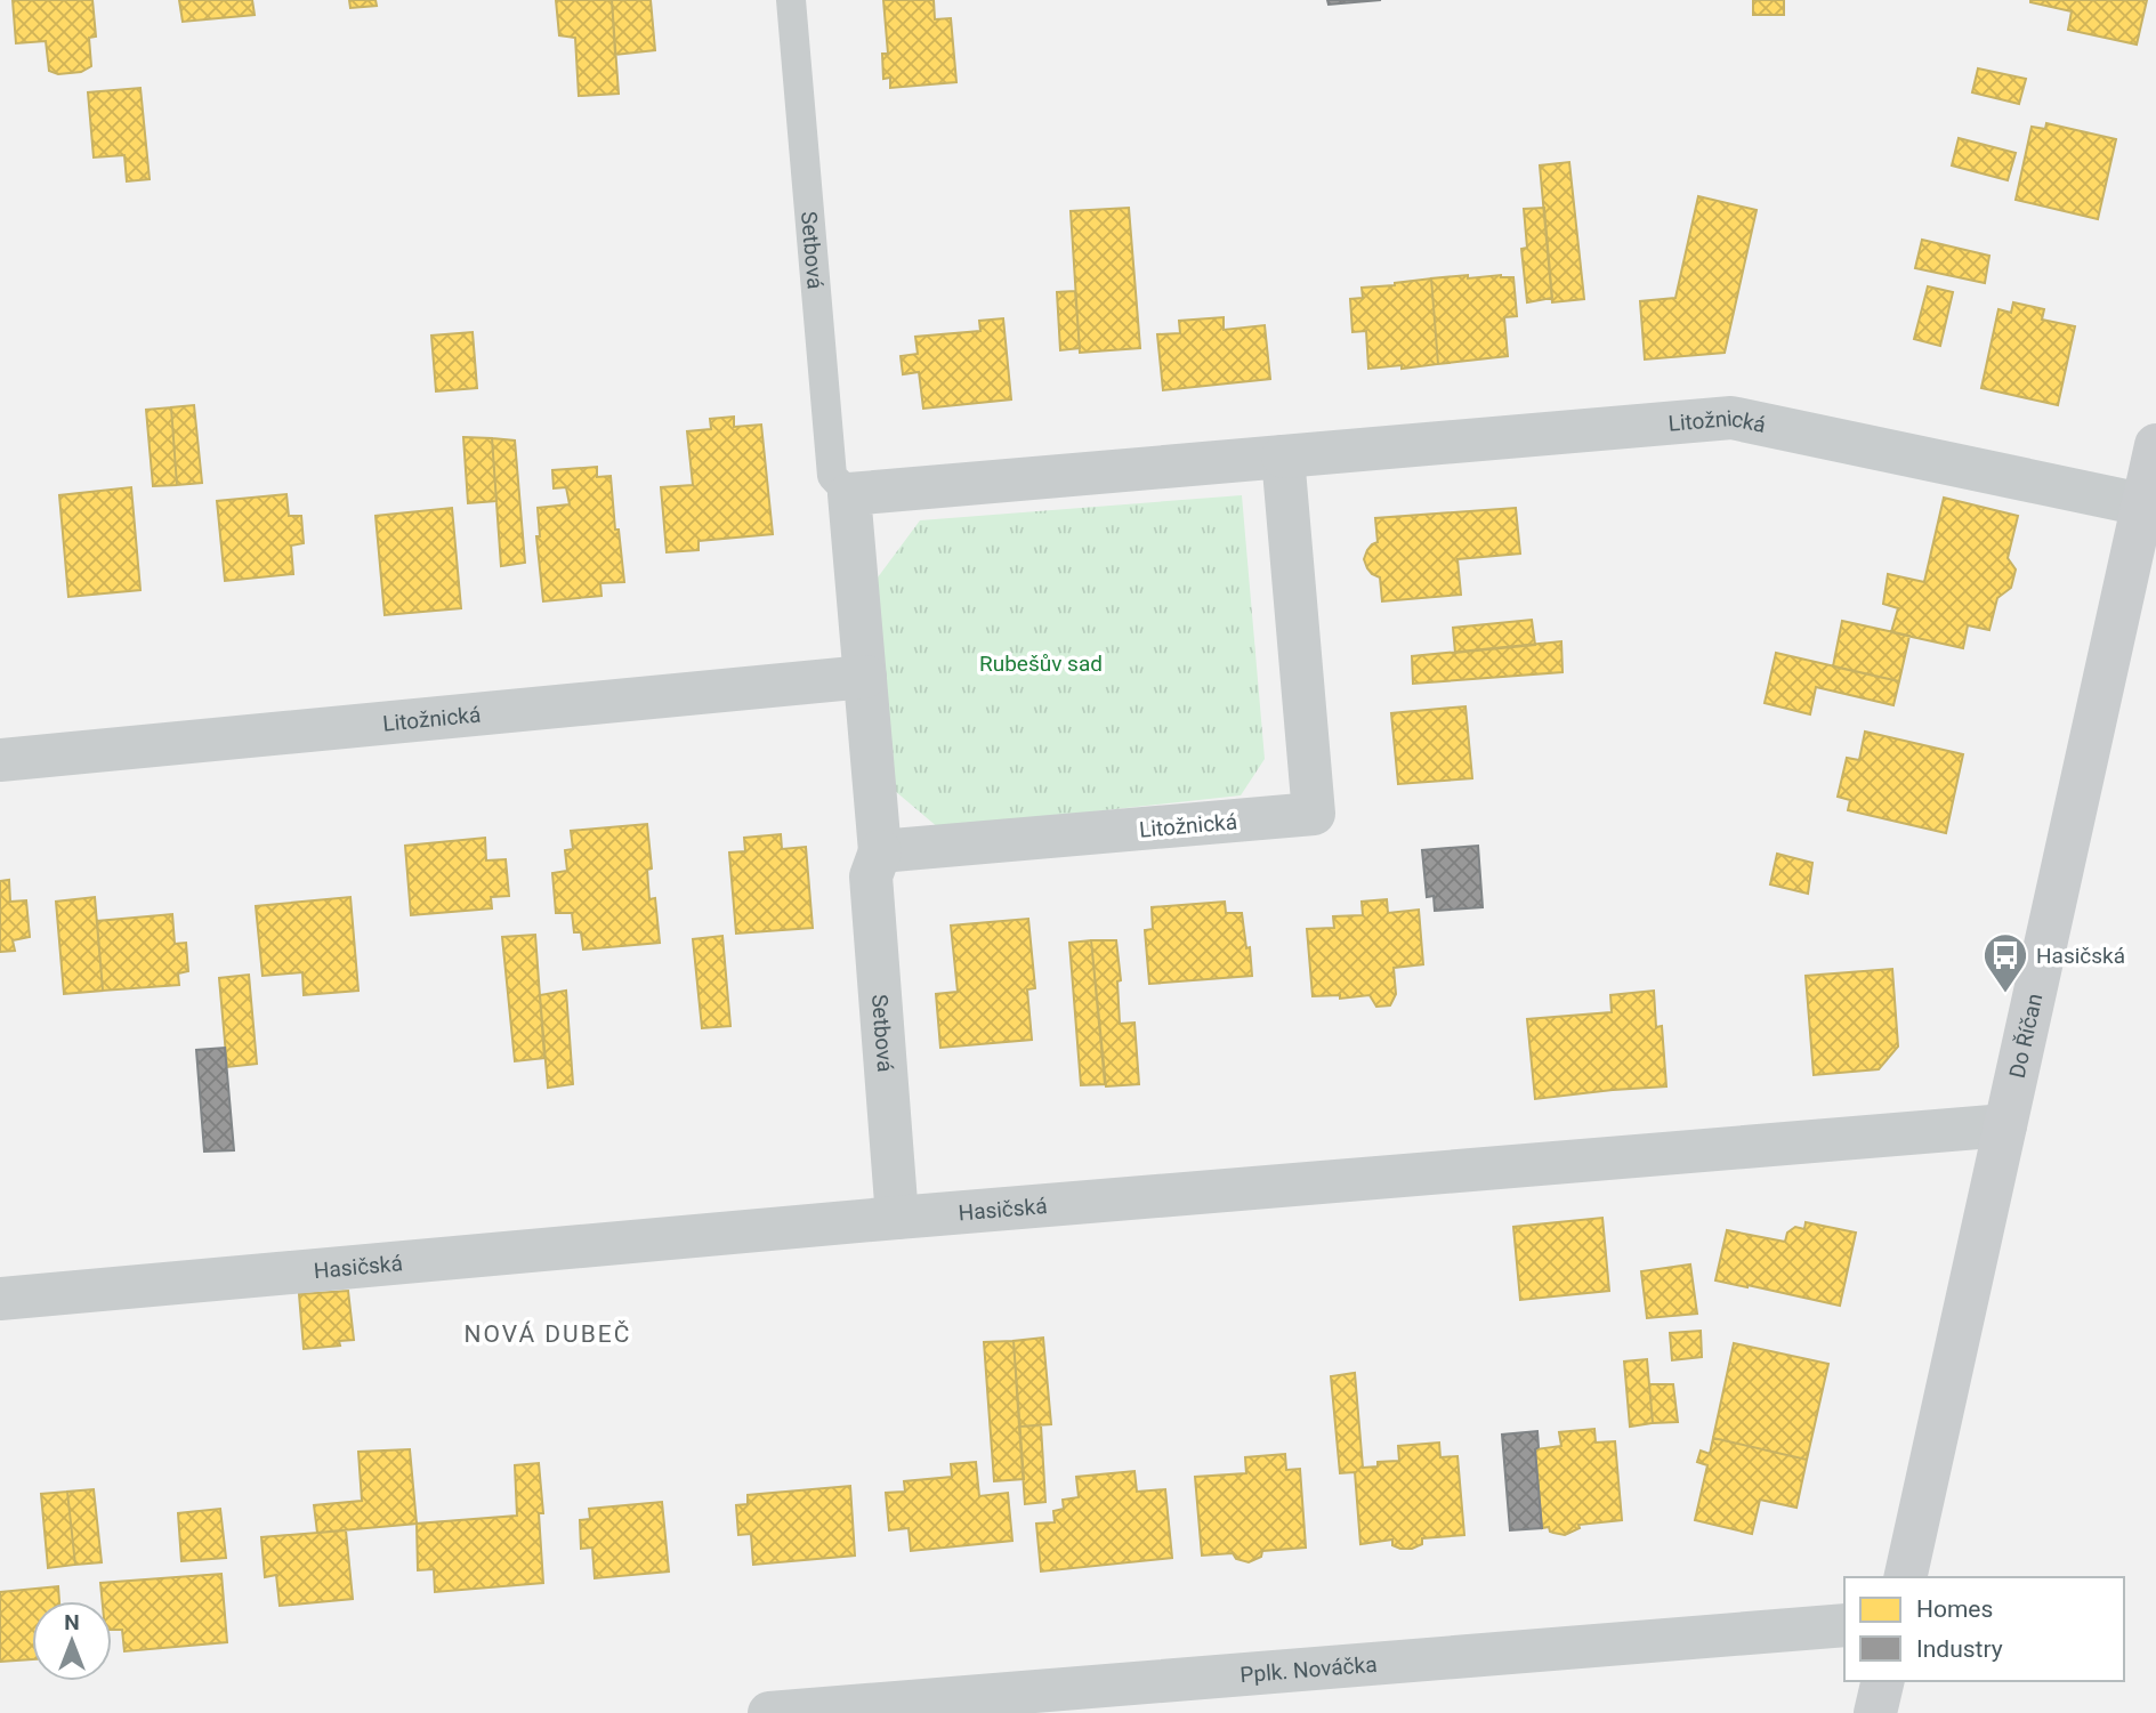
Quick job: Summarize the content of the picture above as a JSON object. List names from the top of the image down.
{
  "streets": {
    "street": [
      "Setbová",
      "Litožnická",
      "Do Říčan",
      "Hasičská",
      "Pplk. Nováčka"
    ]
  },
  "crossings": [
    ["Setbová", "Litožnická"],
    ["Setbová", "Hasičská"],
    ["Litožnická", "Do Říčan"],
    ["Do Říčan", "Hasičská"]
  ],
  "districts": ["NOVÁ DUBEČ"],
  "parks": ["Rubešův sad"],
  "places": {
    "bus stop": ["Hasičská"]
  },
  "legend": ["Homes", "Industry"],
  "north": "top"
}
